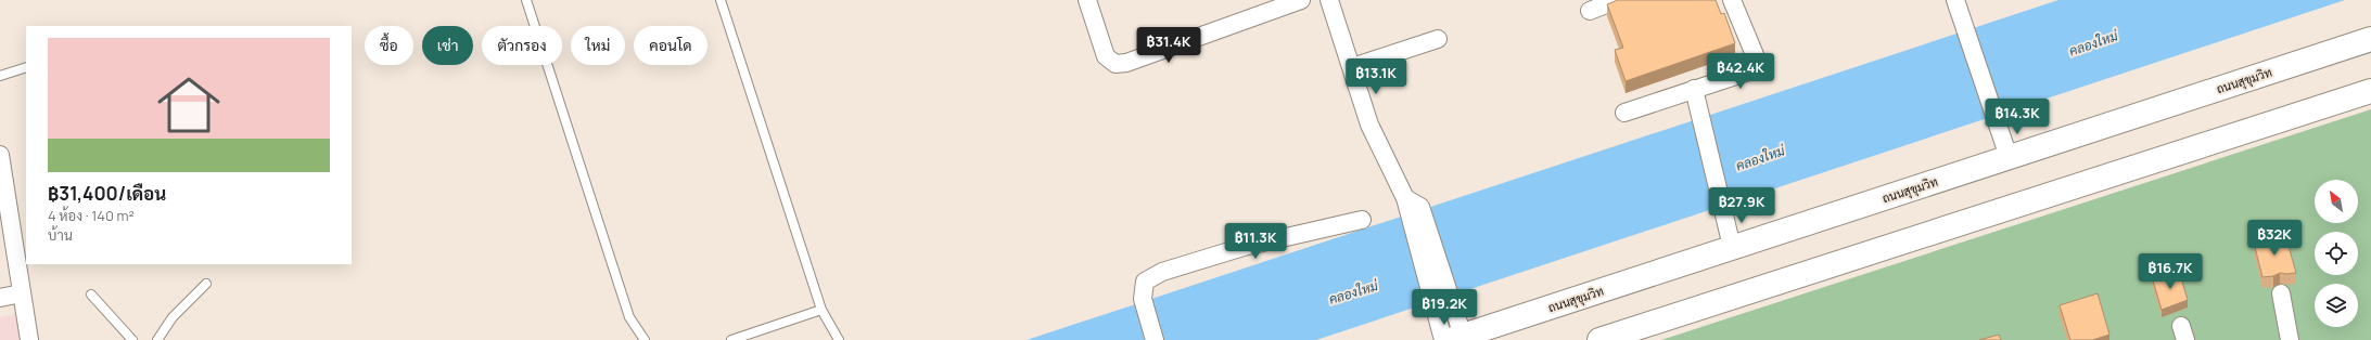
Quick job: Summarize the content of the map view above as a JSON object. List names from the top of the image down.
{
  "streets": {
    "highway": ["ถนนสุขุมวิท"]
  },
  "water": ["คลองใหม่"],
  "north": "top left",
  "page": {
    "chip": [
      "ซื้อ",
      "เช่า",
      "ตัวกรอง",
      "ใหม่",
      "คอนโด"
    ],
    "list": [
      {
        "name": "฿31,400/เดือน",
        "note": "4 ห้อง · 140 m² · บ้าน"
      }
    ],
    "price": [
      "฿31.4K",
      "฿42.4K",
      "฿13.1K",
      "฿14.3K",
      "฿27.9K",
      "฿32K",
      "฿11.3K",
      "฿16.7K",
      "฿19.2K"
    ]
  }
}
